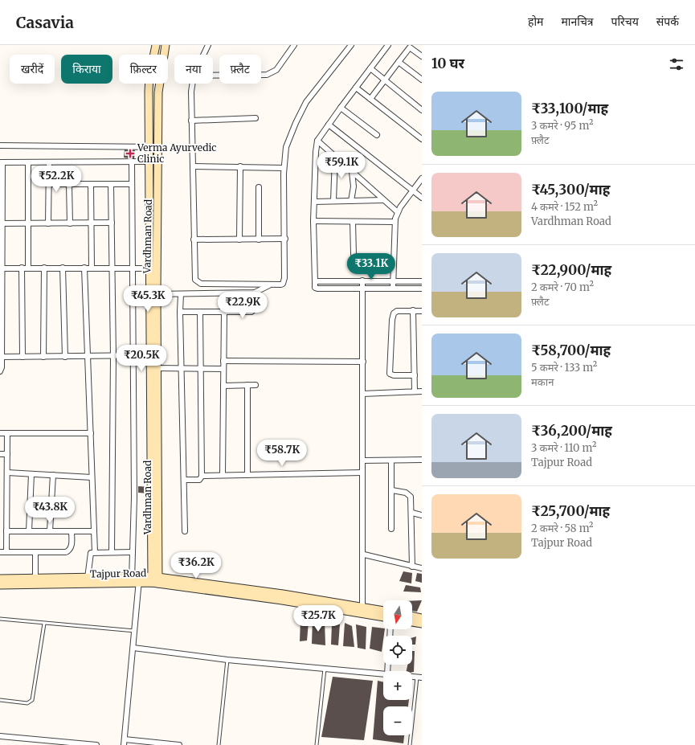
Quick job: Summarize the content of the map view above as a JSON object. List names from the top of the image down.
{
  "streets": {
    "street": ["Vardhman Road", "Tajpur Road"]
  },
  "crossings": [
    ["Vardhman Road", "Tajpur Road"]
  ],
  "places": {
    "health": ["Verma Ayurvedic Clinic"]
  },
  "north": "bottom",
  "page": {
    "header": "Casavia",
    "nav": [
      "होम",
      "मानचित्र",
      "परिचय",
      "संपर्क"
    ],
    "heading": "10 घर",
    "chip": [
      "खरीदें",
      "किराया",
      "फ़िल्टर",
      "नया",
      "फ़्लैट"
    ],
    "list": [
      {
        "name": "₹33,100/माह",
        "note": "3 कमरे · 95 m² · फ़्लैट"
      },
      {
        "name": "₹45,300/माह",
        "note": "4 कमरे · 152 m² · Vardhman Road"
      },
      {
        "name": "₹22,900/माह",
        "note": "2 कमरे · 70 m² · फ़्लैट"
      },
      {
        "name": "₹58,700/माह",
        "note": "5 कमरे · 133 m² · मकान"
      },
      {
        "name": "₹36,200/माह",
        "note": "3 कमरे · 110 m² · Tajpur Road"
      },
      {
        "name": "₹25,700/माह",
        "note": "2 कमरे · 58 m² · Tajpur Road"
      }
    ],
    "price": [
      "₹59.1K",
      "₹52.2K",
      "₹33.1K",
      "₹45.3K",
      "₹22.9K",
      "₹20.5K",
      "₹58.7K",
      "₹43.8K",
      "₹36.2K",
      "₹25.7K"
    ],
    "map_buttons": ["+", "−"]
  }
}
